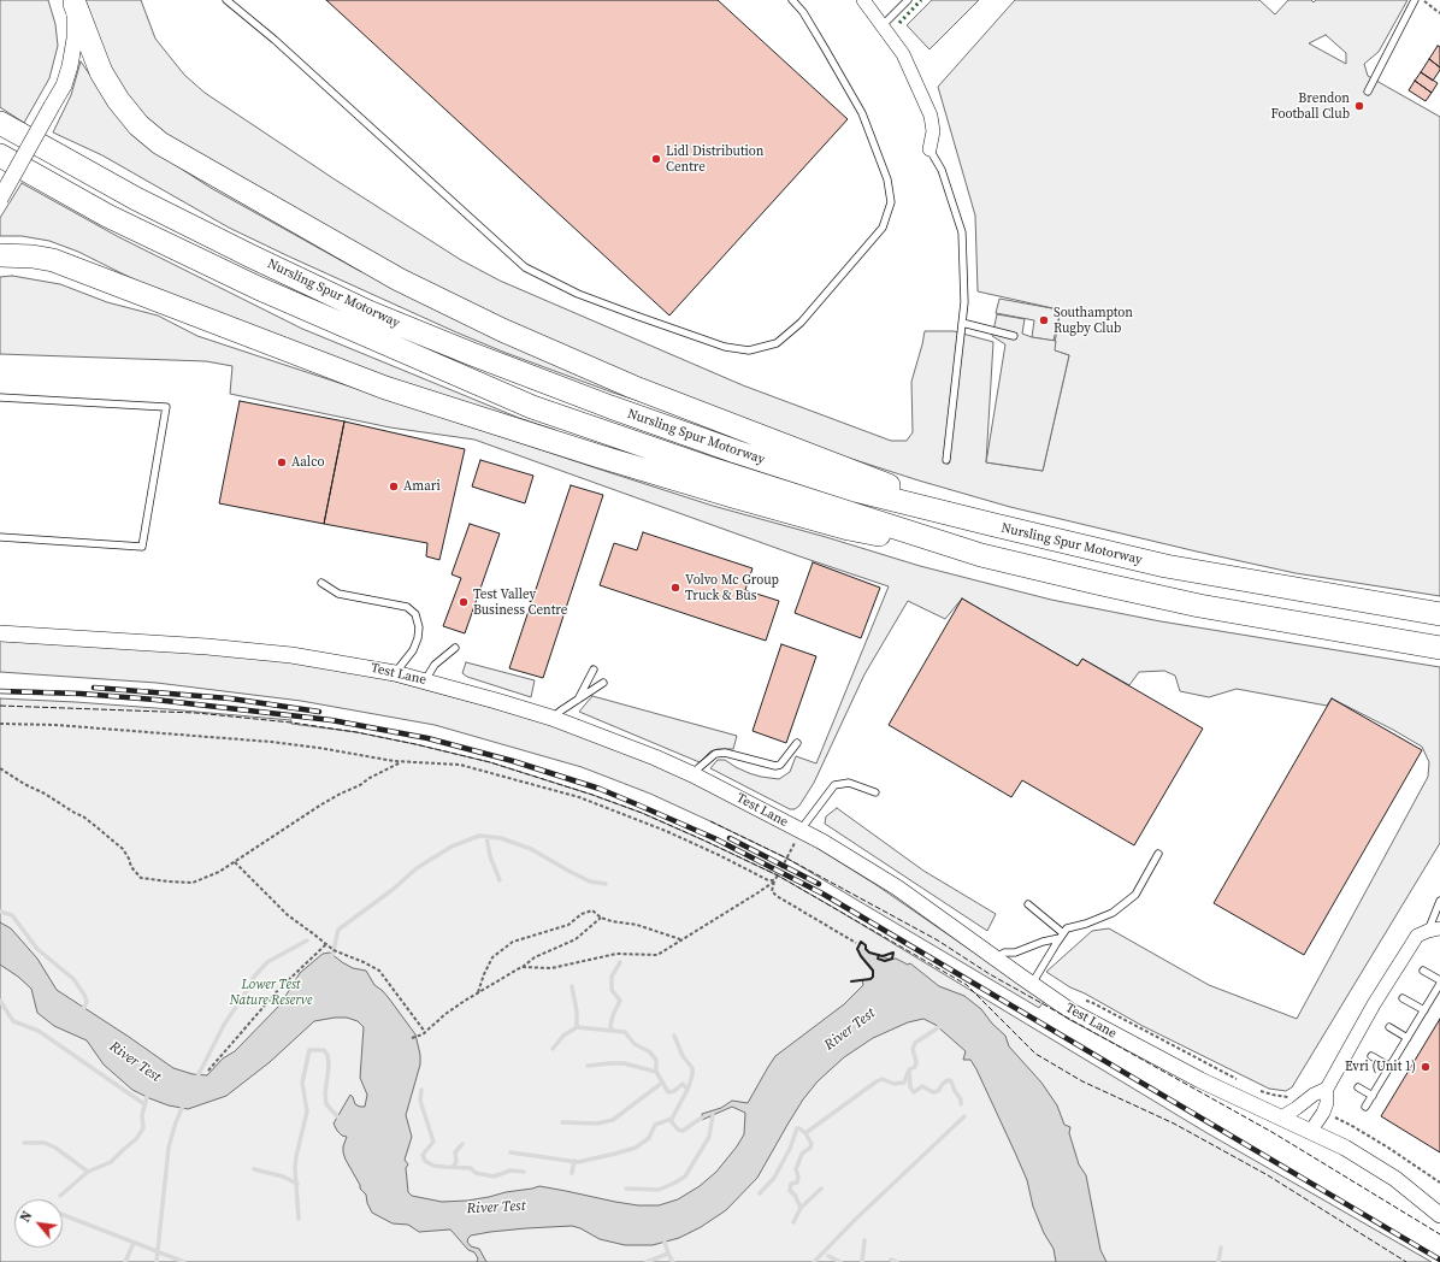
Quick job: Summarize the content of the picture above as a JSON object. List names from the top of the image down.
{
  "streets": {
    "highway": ["Nursling Spur Motorway"],
    "street": ["Test Lane"]
  },
  "water": ["River Test"],
  "parks": ["Lower Test Nature Reserve"],
  "places": [
    "Brendon Football Club",
    "Lidl Distribution Centre",
    "Southampton Rugby Club",
    "Aalco",
    "Amari",
    "Volvo Mc Group Truck & Bus",
    "Test Valley Business Centre",
    "Evri (Unit 1)"
  ],
  "north": "top left"
}
